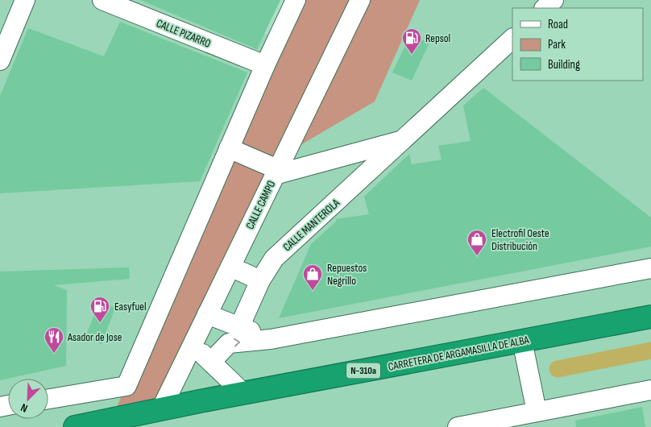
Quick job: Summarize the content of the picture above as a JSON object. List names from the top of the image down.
{
  "streets": {
    "highway": ["CARRETERA DE ARGAMASILLA DE ALBA", "N-310a"],
    "street": ["CALLE PIZARRO", "CALLE CAMPO", "CALLE MANTEROLA"]
  },
  "crossings": [
    ["CALLE CAMPO", "CALLE MANTEROLA"],
    ["CALLE CAMPO", "CARRETERA DE ARGAMASILLA DE ALBA"]
  ],
  "places": {
    "fuel station": ["Repsol", "Easyfuel"],
    "shop": ["Electrofil Oeste Distribución", "Repuestos Negrillo"],
    "restaurant": ["Asador de Jose"]
  },
  "legend": ["Road", "Park", "Building"],
  "north": "bottom left"
}
